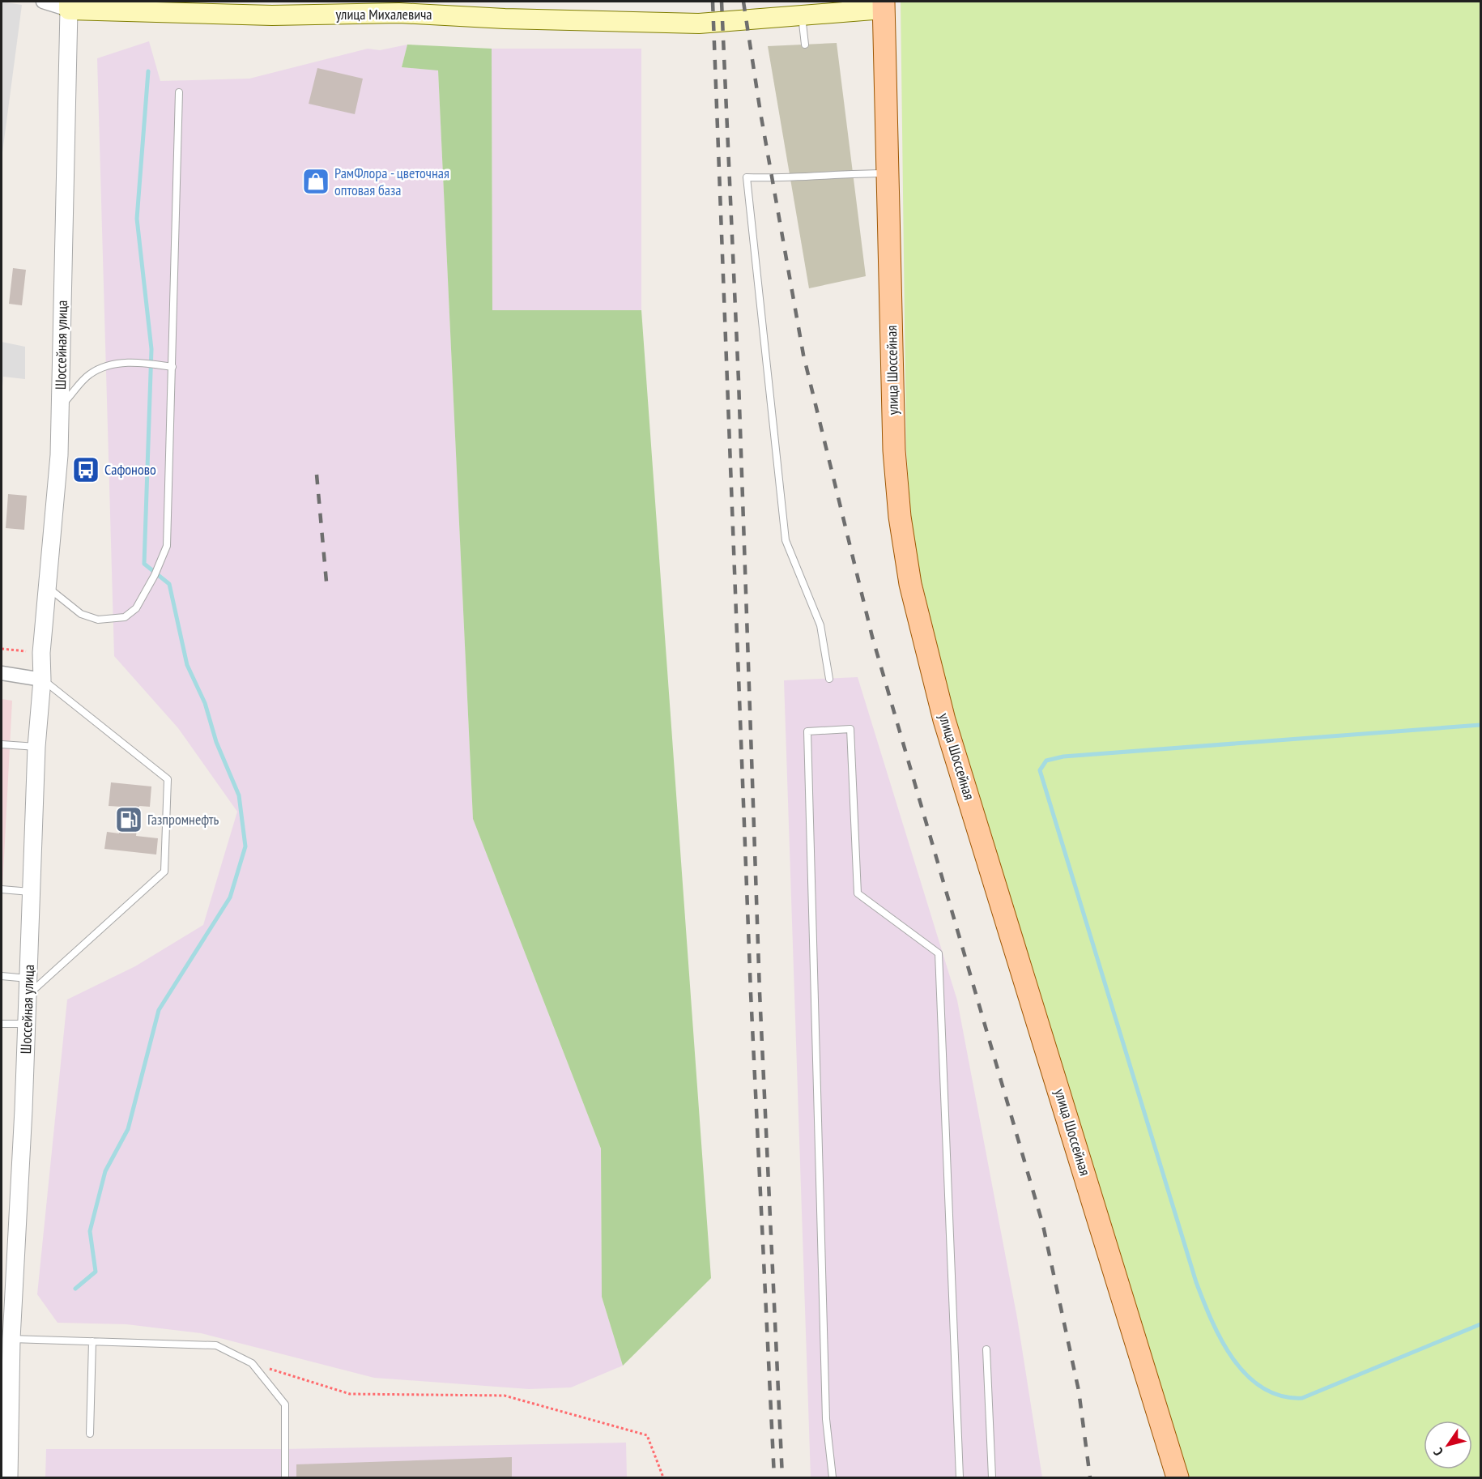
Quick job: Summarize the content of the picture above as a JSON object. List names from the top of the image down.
{
  "streets": {
    "main road": ["улица Михалевича", "улица Шоссейная"],
    "street": ["Шоссейная улица"]
  },
  "crossings": [
    ["улица Михалевича", "Шоссейная улица"],
    ["улица Михалевича", "улица Шоссейная"]
  ],
  "places": {
    "shop": ["РамФлора - цветочная оптовая база"],
    "bus stop": ["Сафоново"],
    "fuel station": ["Газпромнефть"]
  },
  "north": "bottom left"
}
